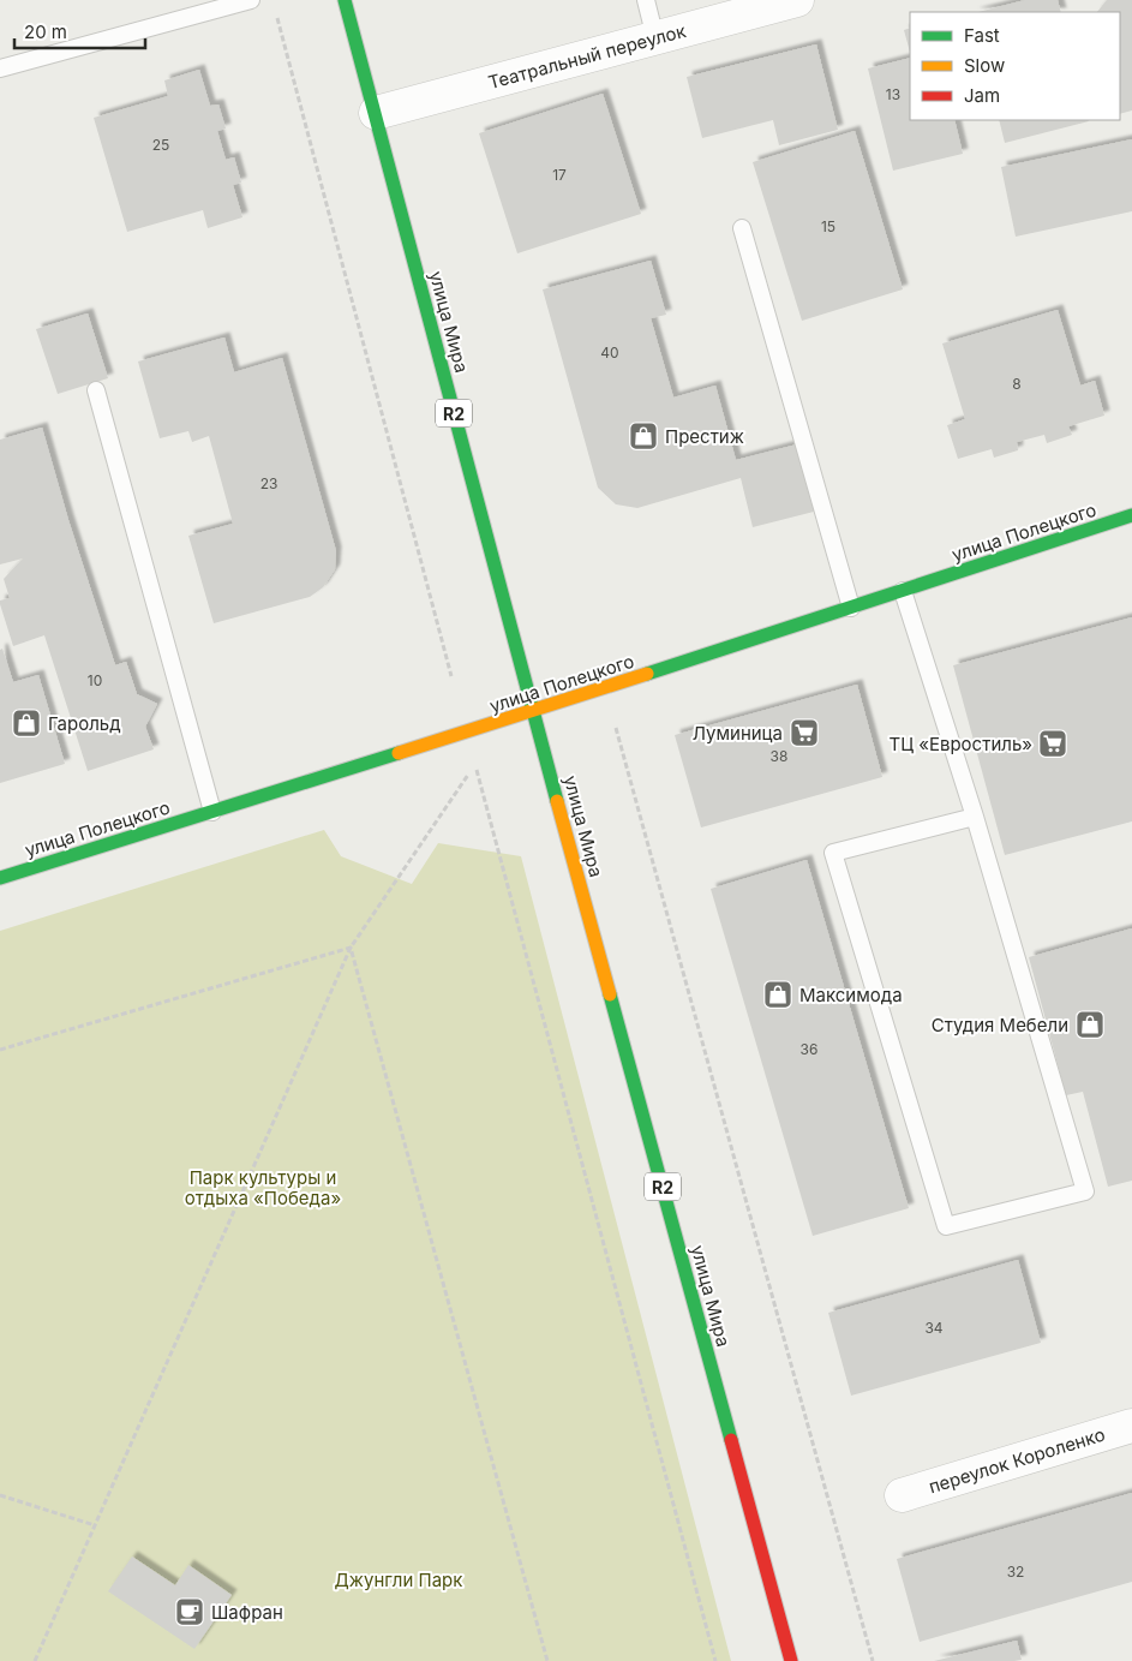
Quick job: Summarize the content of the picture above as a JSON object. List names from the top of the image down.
{
  "streets": {
    "main road": ["улица Мира", "R2", "улица Полецкого"],
    "street": ["Театральный переулок", "переулок Короленко"]
  },
  "crossings": [
    ["Театральный переулок", "улица Мира"],
    ["улица Мира", "улица Полецкого"]
  ],
  "parks": ["Парк культуры и отдыха «Победа»", "Джунгли Парк"],
  "places": {
    "shop": [
      "Престиж",
      "Гарольд",
      "Максимода",
      "Студия Мебели"
    ],
    "supermarket": ["Луминица", "ТЦ «Евростиль»"],
    "cafe": ["Шафран"]
  },
  "house_numbers": [
    "13",
    "25",
    "17",
    "15",
    "40",
    "8",
    "23",
    "10",
    "38",
    "36",
    "34",
    "32"
  ],
  "legend": ["Fast", "Slow", "Jam"],
  "scale_bar": "20 m"
}
